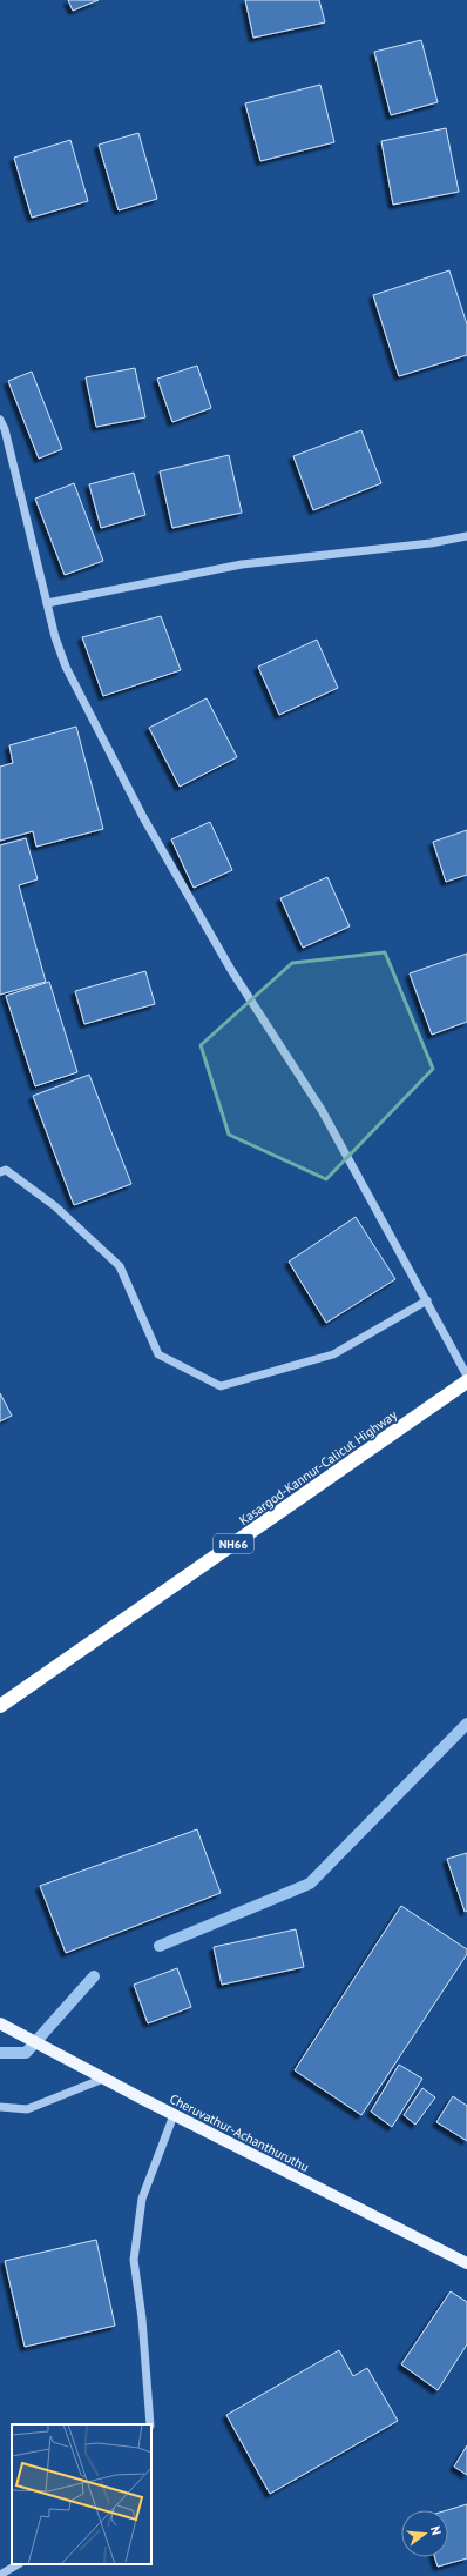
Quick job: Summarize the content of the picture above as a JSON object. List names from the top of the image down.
{
  "streets": {
    "highway": ["Kasargod-Kannur-Calicut Highway", "NH66"],
    "main road": ["Cheruvathur-Achanthuruthu"]
  },
  "north": "right"
}
